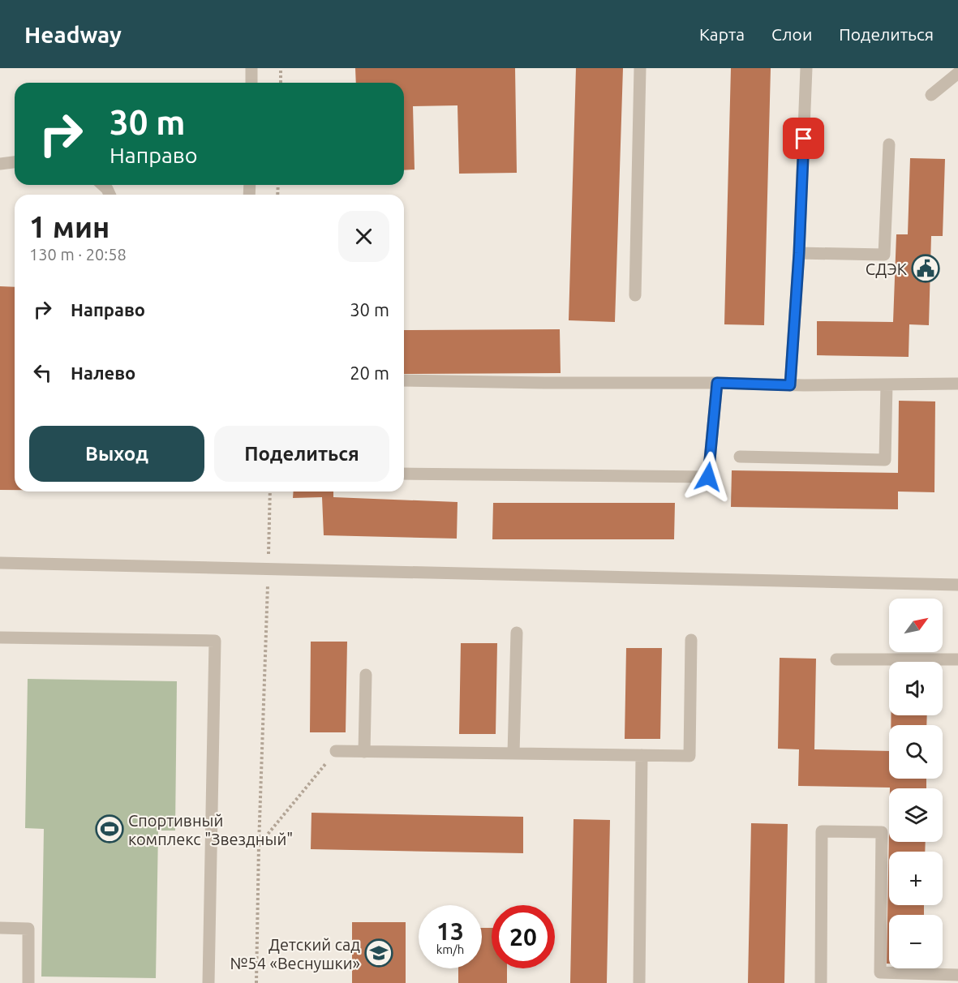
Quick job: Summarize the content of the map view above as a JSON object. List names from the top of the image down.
{
  "places": {
    "public building": ["СДЭК"],
    "sports": ["Спортивный комплекс \"Звездный\""],
    "school or university": ["Детский сад №54 «Веснушки»"]
  },
  "north": "top right",
  "page": {
    "header": "Headway",
    "nav": ["Карта", "Слои", "Поделиться"],
    "turn": ["30 m", "Направо"],
    "heading": ["1 мин", "130 m · 20:58"],
    "list": [
      {
        "name": "Направо",
        "value": "30 m"
      },
      {
        "name": "Налево",
        "value": "20 m"
      }
    ],
    "buttons": ["Выход", "Поделиться"],
    "map_buttons": ["+", "−"],
    "speed": "13 km/h",
    "limit": "20"
  }
}
